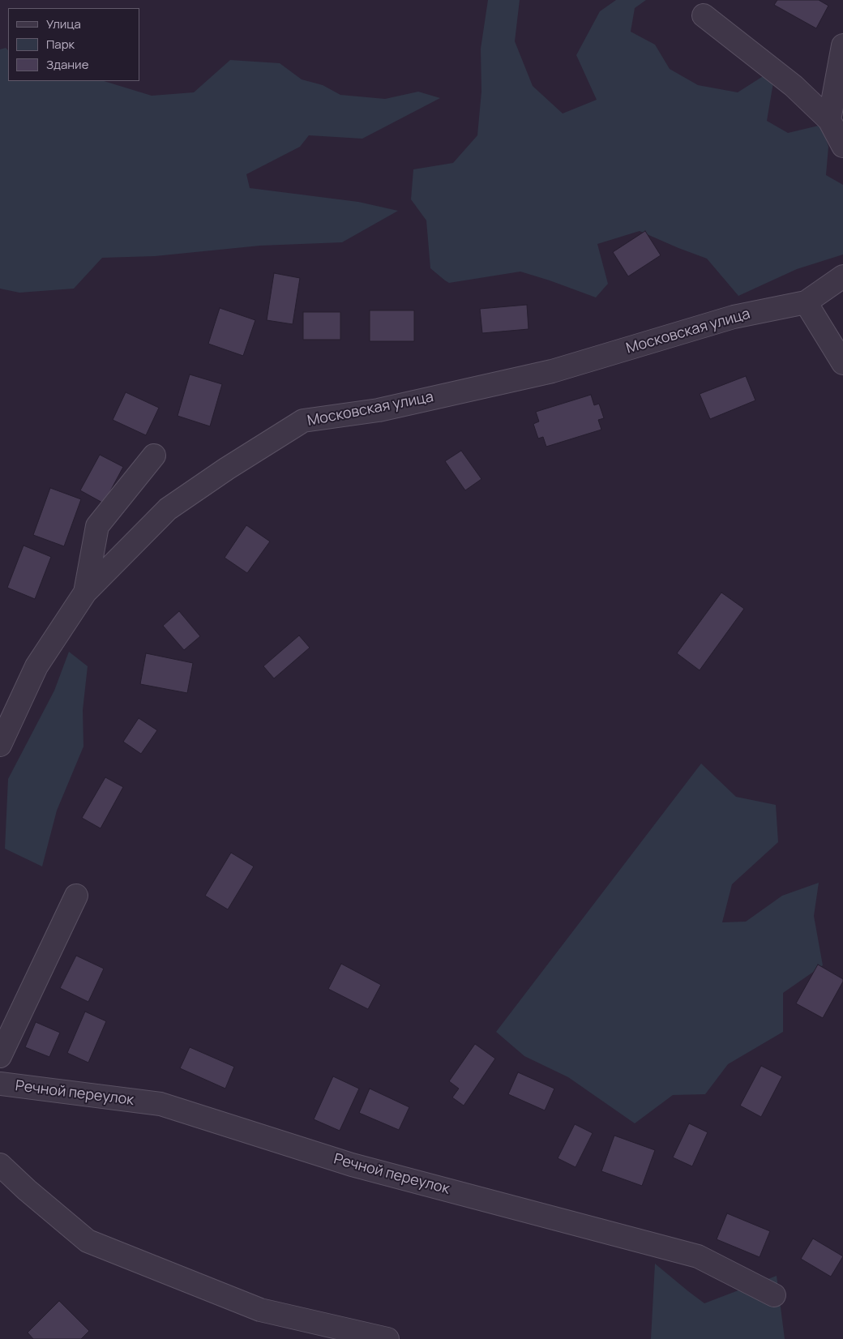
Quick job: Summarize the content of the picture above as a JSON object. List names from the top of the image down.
{
  "streets": {
    "street": ["Московская улица", "Речной переулок"]
  },
  "legend": ["Улица", "Парк", "Здание"]
}
